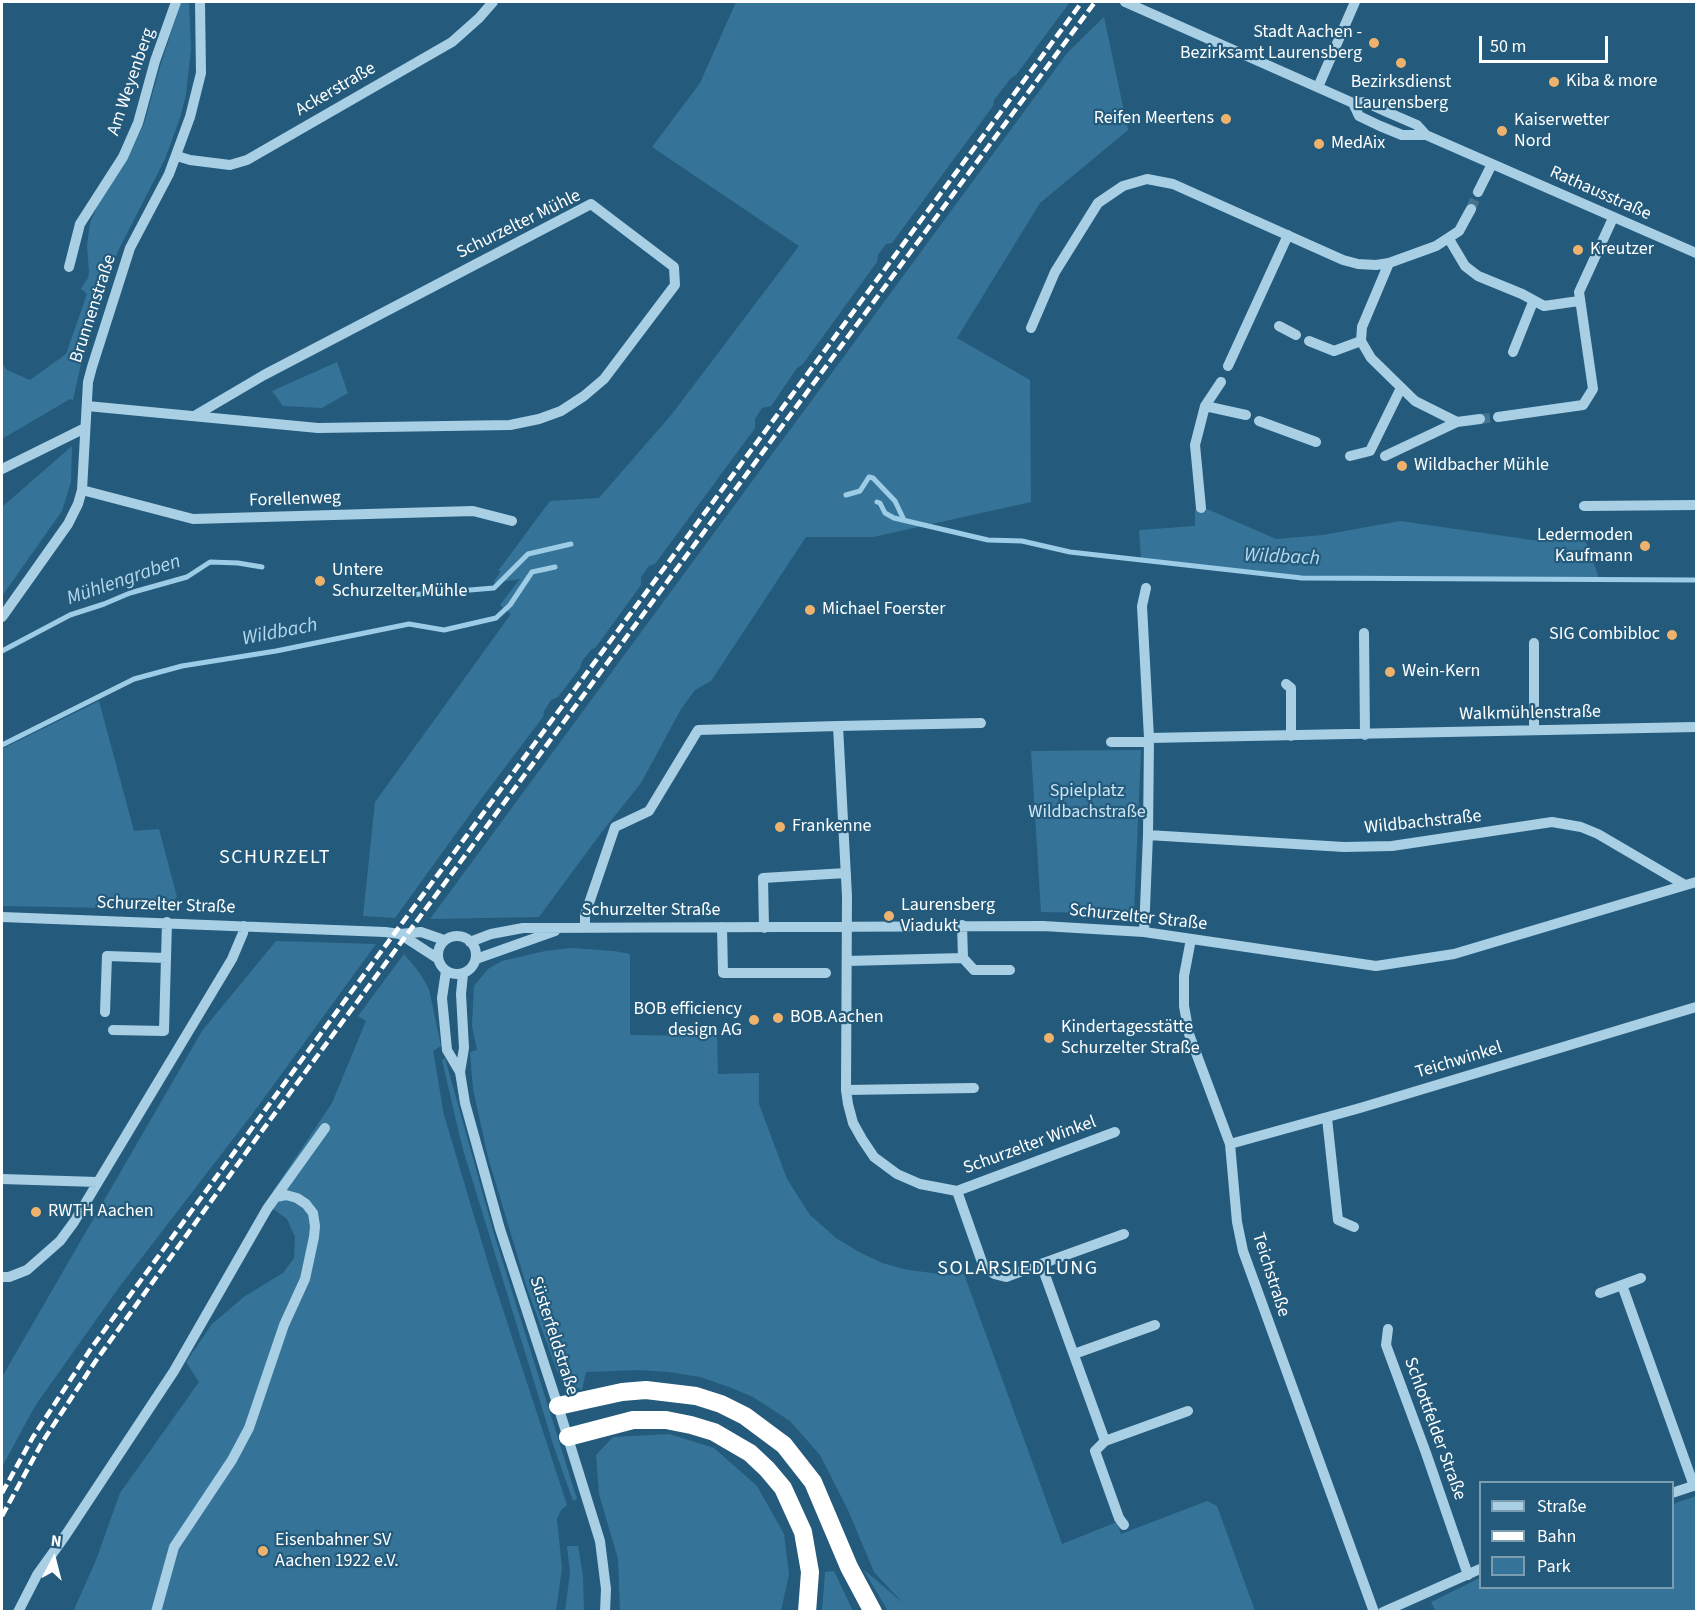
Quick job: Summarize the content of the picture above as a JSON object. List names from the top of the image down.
{
  "streets": {
    "street": [
      "Am Weyenberg",
      "Ackerstraße",
      "Rathausstraße",
      "Schurzelter Mühle",
      "Brunnenstraße",
      "Forellenweg",
      "Walkmühlenstraße",
      "Wildbachstraße",
      "Schurzelter Straße",
      "Teichwinkel",
      "Schurzelter Winkel",
      "Teichstraße",
      "Süsterfeldstraße",
      "Schlottfelder Straße"
    ]
  },
  "crossings": [
    ["Ackerstraße", "Brunnenstraße"],
    ["Schurzelter Mühle", "Brunnenstraße"],
    ["Brunnenstraße", "Forellenweg"],
    ["Wildbachstraße", "Schurzelter Straße"],
    ["Schurzelter Straße", "Schurzelter Winkel"],
    ["Schurzelter Straße", "Teichstraße"],
    ["Schurzelter Straße", "Süsterfeldstraße"],
    ["Teichwinkel", "Teichstraße"]
  ],
  "districts": ["SCHURZELT", "SOLARSIEDLUNG"],
  "water": ["Wildbach", "Mühlengraben"],
  "parks": ["Spielplatz Wildbachstraße"],
  "places": [
    "Stadt Aachen - Bezirksamt Laurensberg",
    "Bezirksdienst Laurensberg",
    "Kiba & more",
    "Reifen Meertens",
    "Kaiserwetter Nord",
    "MedAix",
    "Kreutzer",
    "Wildbacher Mühle",
    "Ledermoden Kaufmann",
    "Untere Schurzelter Mühle",
    "Michael Foerster",
    "SIG Combibloc",
    "Wein-Kern",
    "Frankenne",
    "Laurensberg Viadukt",
    "BOB.Aachen",
    "BOB efficiency design AG",
    "Kindertagesstätte Schurzelter Straße",
    "RWTH Aachen",
    "Eisenbahner SV Aachen 1922 e.V."
  ],
  "legend": ["Straße", "Bahn", "Park"],
  "scale_bar": "50 m",
  "north": "top"
}
